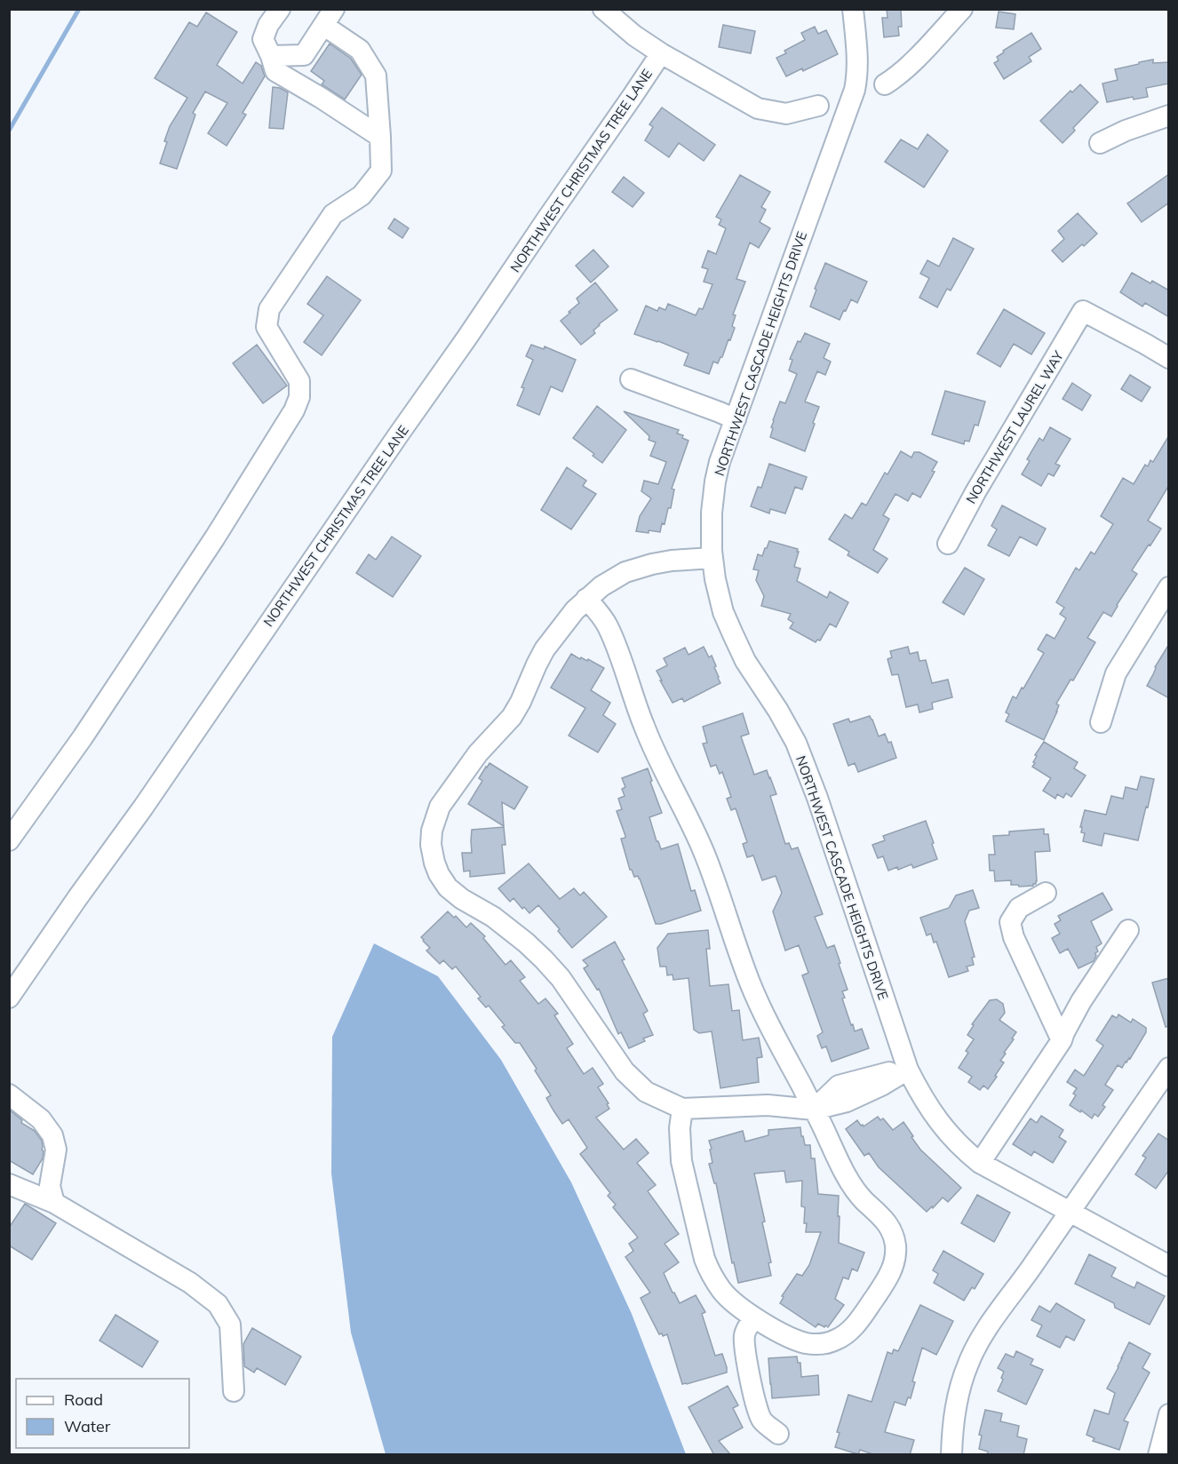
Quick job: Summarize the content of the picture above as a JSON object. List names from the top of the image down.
{
  "streets": {
    "street": ["NORTHWEST CHRISTMAS TREE LANE", "NORTHWEST CASCADE HEIGHTS DRIVE", "NORTHWEST LAUREL WAY"]
  },
  "legend": ["Road", "Water"]
}
